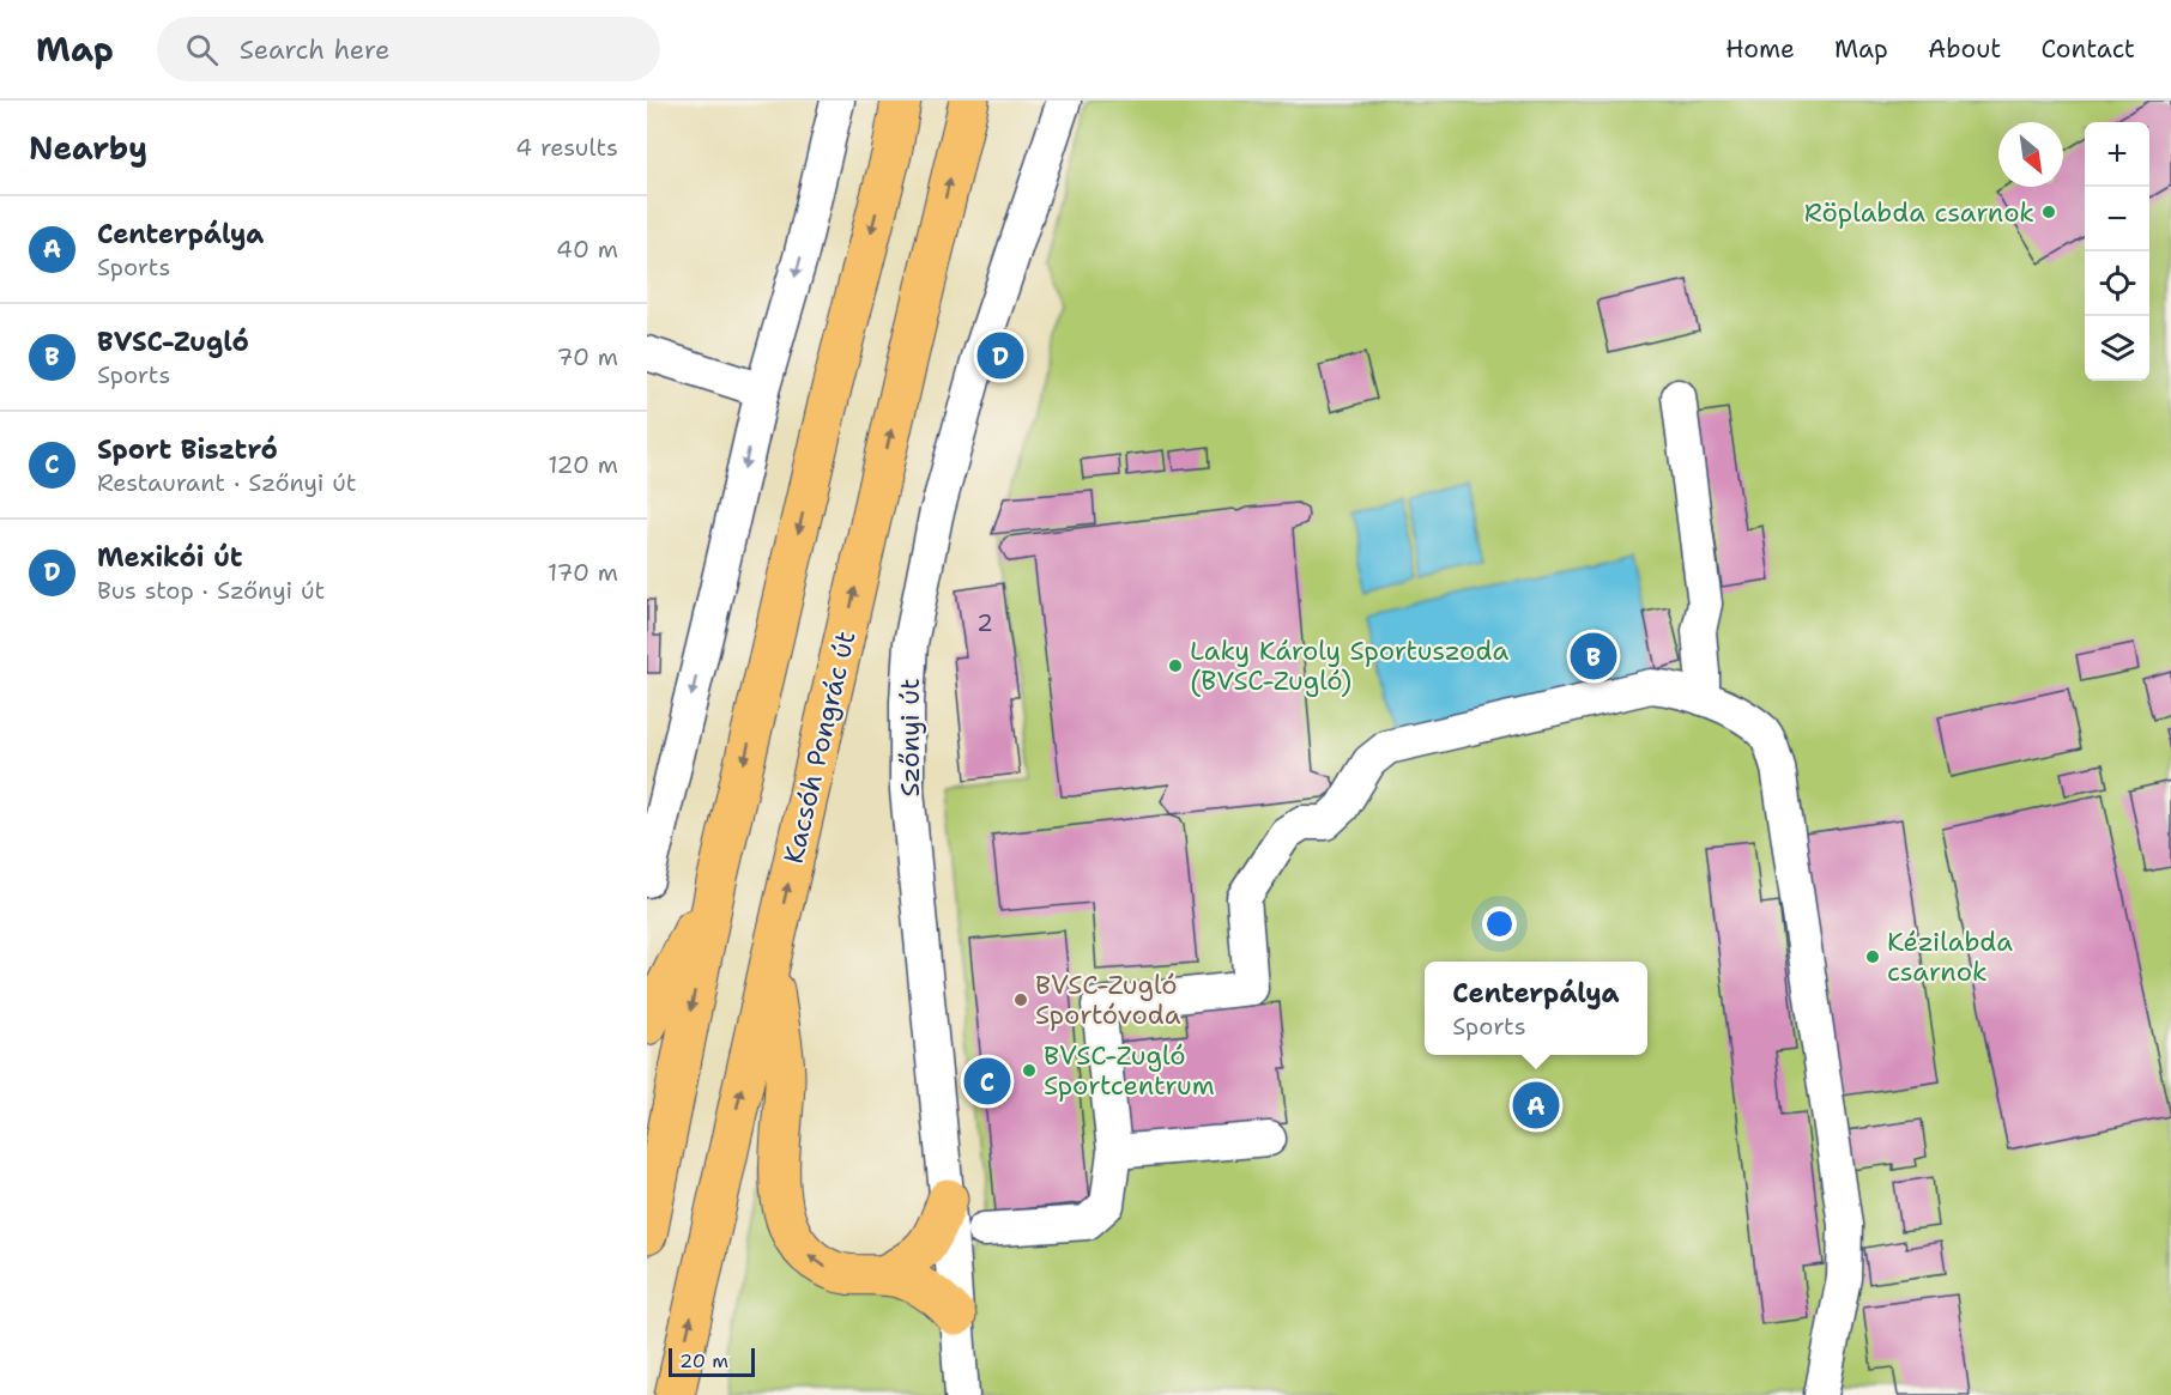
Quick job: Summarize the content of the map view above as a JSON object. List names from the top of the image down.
{
  "streets": {
    "main road": ["Kacsóh Pongrác út"],
    "street": ["Szőnyi út"]
  },
  "places": [
    "Röplabda csarnok",
    "Laky Károly Sportuszoda (BVSC-Zugló)",
    "Kézilabda csarnok",
    "BVSC-Zugló Sportóvoda",
    "BVSC-Zugló Sportcentrum"
  ],
  "house_numbers": ["2"],
  "scale_bar": "20 m",
  "north": "bottom right",
  "page": {
    "header": "Map",
    "search": "Search here",
    "nav": [
      "Home",
      "Map",
      "About",
      "Contact"
    ],
    "heading": ["Nearby", "4 results"],
    "map_buttons": ["+", "−"],
    "list": [
      {
        "mark": "A",
        "name": "Centerpálya",
        "note": "Sports",
        "value": "40 m"
      },
      {
        "mark": "B",
        "name": "BVSC-Zugló",
        "note": "Sports",
        "value": "70 m"
      },
      {
        "mark": "C",
        "name": "Sport Bisztró",
        "note": "Restaurant · Szőnyi út",
        "value": "120 m"
      },
      {
        "mark": "D",
        "name": "Mexikói út",
        "note": "Bus stop · Szőnyi út",
        "value": "170 m"
      }
    ],
    "pins": [
      "D",
      "B",
      "C",
      "A"
    ],
    "popup": ["Centerpálya", "Sports"],
    "scale": "20 m"
  }
}
